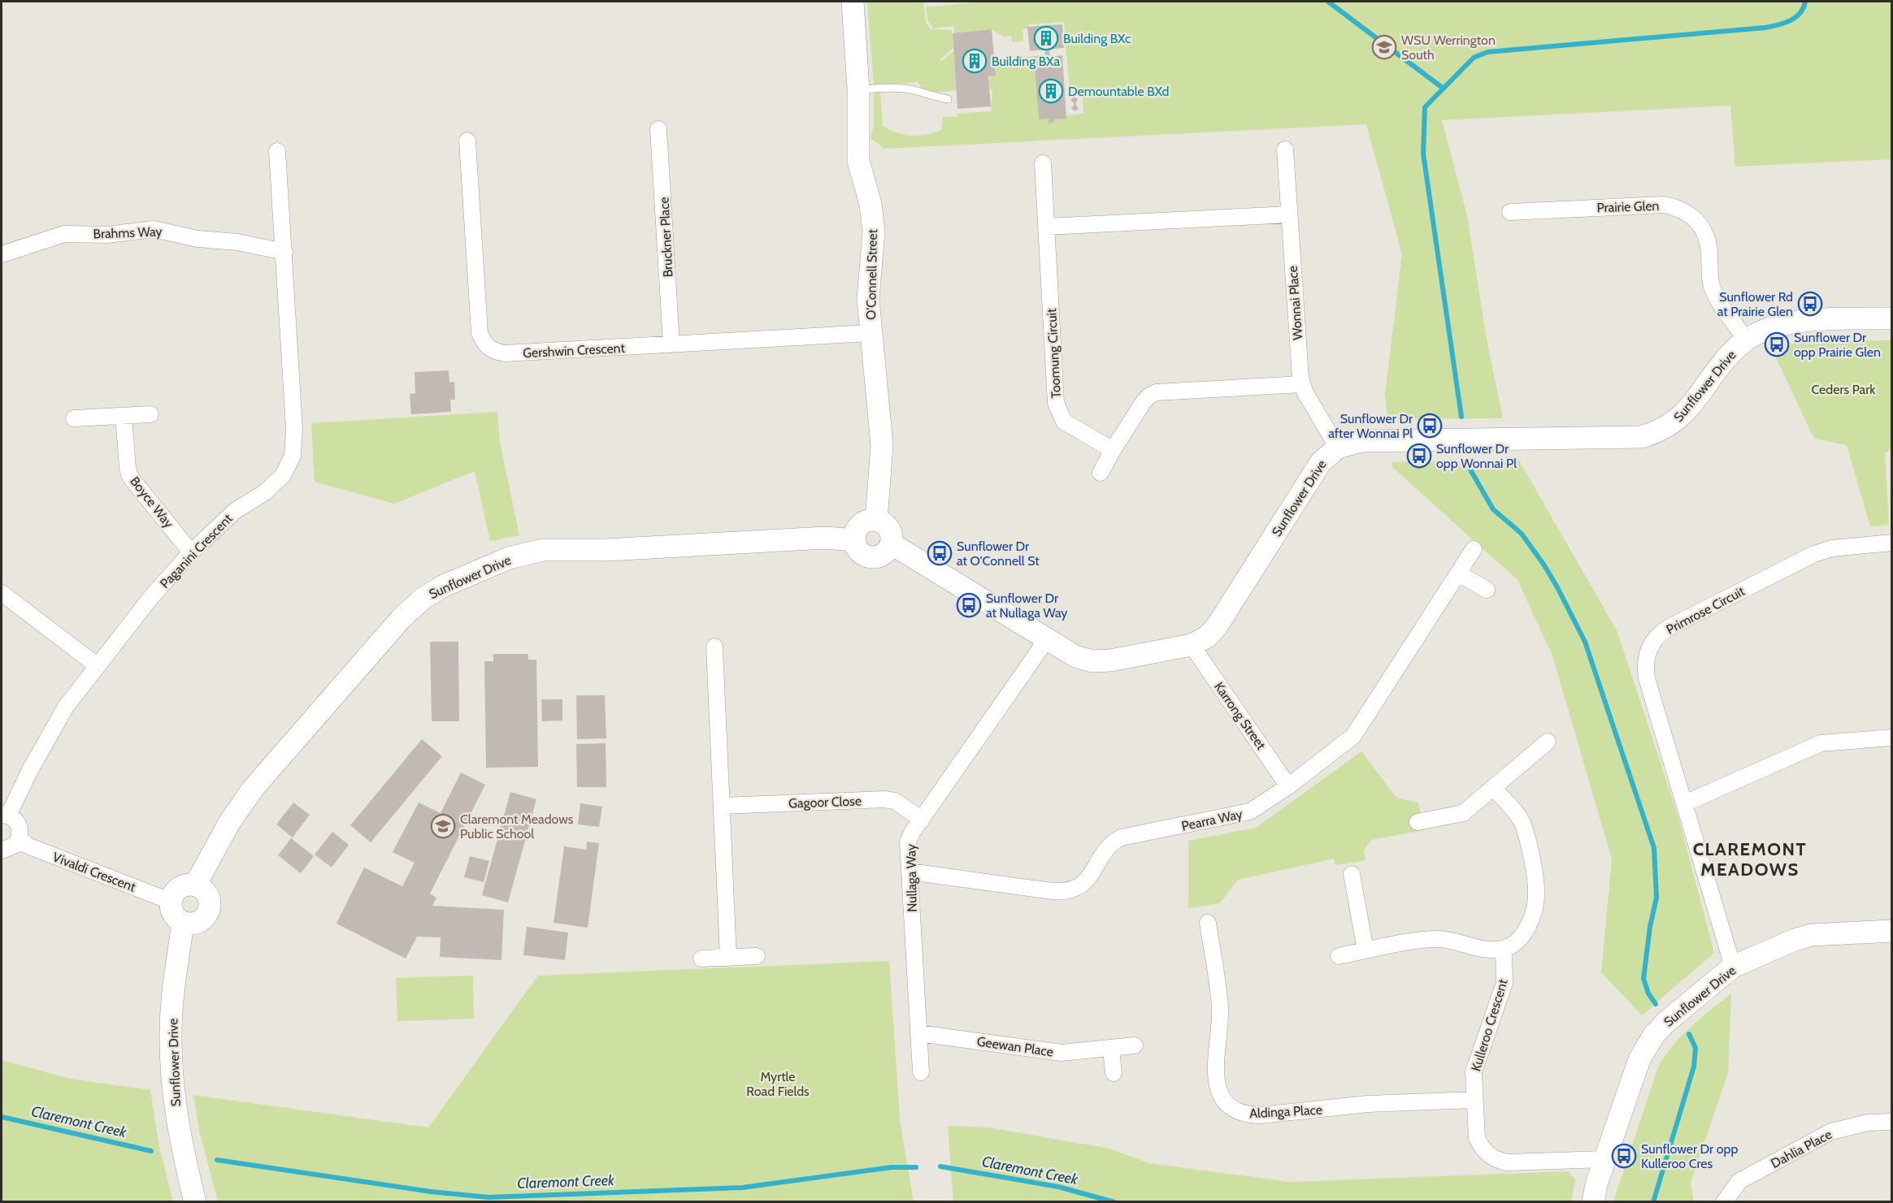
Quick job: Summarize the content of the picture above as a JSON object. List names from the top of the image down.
{
  "streets": {
    "street": [
      "Prairie Glen",
      "Brahms Way",
      "Bruckner Place",
      "O'Connell Street",
      "Wonnai Place",
      "Gershwin Crescent",
      "Toomung Circuit",
      "Sunflower Drive",
      "Boyce Way",
      "Paganini Crescent",
      "Primrose Circuit",
      "Karrong Street",
      "Gagoor Close",
      "Pearra Way",
      "Vivaldi Crescent",
      "Nullaga Way",
      "Kulleroo Crescent",
      "Geewan Place",
      "Aldinga Place",
      "Dahlia Place"
    ]
  },
  "crossings": [
    ["Prairie Glen", "Sunflower Drive"],
    ["Brahms Way", "Paganini Crescent"],
    ["Bruckner Place", "Gershwin Crescent"],
    ["O'Connell Street", "Gershwin Crescent"],
    ["O'Connell Street", "Sunflower Drive"],
    ["Wonnai Place", "Sunflower Drive"],
    ["Sunflower Drive", "Primrose Circuit"],
    ["Sunflower Drive", "Karrong Street"],
    ["Sunflower Drive", "Vivaldi Crescent"],
    ["Sunflower Drive", "Nullaga Way"],
    ["Sunflower Drive", "Kulleroo Crescent"],
    ["Boyce Way", "Paganini Crescent"],
    ["Karrong Street", "Pearra Way"],
    ["Gagoor Close", "Nullaga Way"],
    ["Pearra Way", "Nullaga Way"],
    ["Nullaga Way", "Geewan Place"],
    ["Kulleroo Crescent", "Aldinga Place"]
  ],
  "districts": ["CLAREMONT MEADOWS"],
  "water": ["Claremont Creek"],
  "parks": ["Ceders Park", "Myrtle Road Fields"],
  "places": {
    "building": ["Building BXc", "Building BXa", "Demountable BXd"],
    "school or university": ["WSU Werrington South", "Claremont Meadows Public School"],
    "bus stop": [
      "Sunflower Rd at Prairie Glen",
      "Sunflower Dr opp Prairie Glen",
      "Sunflower Dr after Wonnai Pl",
      "Sunflower Dr opp Wonnai Pl",
      "Sunflower Dr at O'Connell St",
      "Sunflower Dr at Nullaga Way",
      "Sunflower Dr opp Kulleroo Cres"
    ]
  }
}
